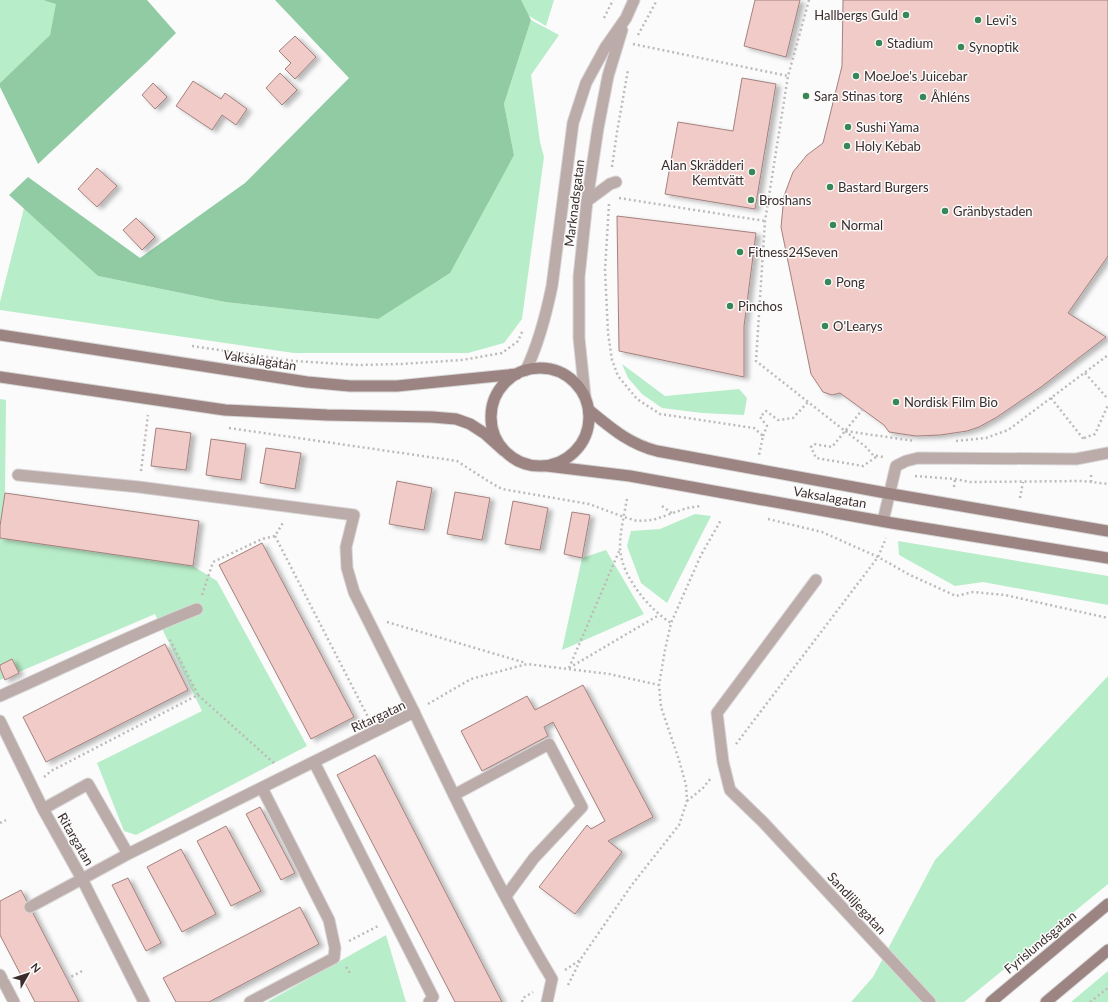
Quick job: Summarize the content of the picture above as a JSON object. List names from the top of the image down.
{
  "streets": {
    "main road": ["Vaksalagatan", "Fyrislundsgatan"],
    "street": ["Marknadsgatan", "Ritargatan", "Sandliljegatan"]
  },
  "crossings": [
    ["Marknadsgatan", "Vaksalagatan"]
  ],
  "places": [
    "Hallbergs Guld",
    "Levi's",
    "Stadium",
    "Synoptik",
    "MoeJoe's Juicebar",
    "Sara Stinas torg",
    "Åhléns",
    "Sushi Yama",
    "Holy Kebab",
    "Alan Skrädderi Kemtvätt",
    "Bastard Burgers",
    "Broshans",
    "Gränbystaden",
    "Normal",
    "Fitness24Seven",
    "Pong",
    "Pinchos",
    "O'Learys",
    "Nordisk Film Bio"
  ],
  "north": "top right"
}
